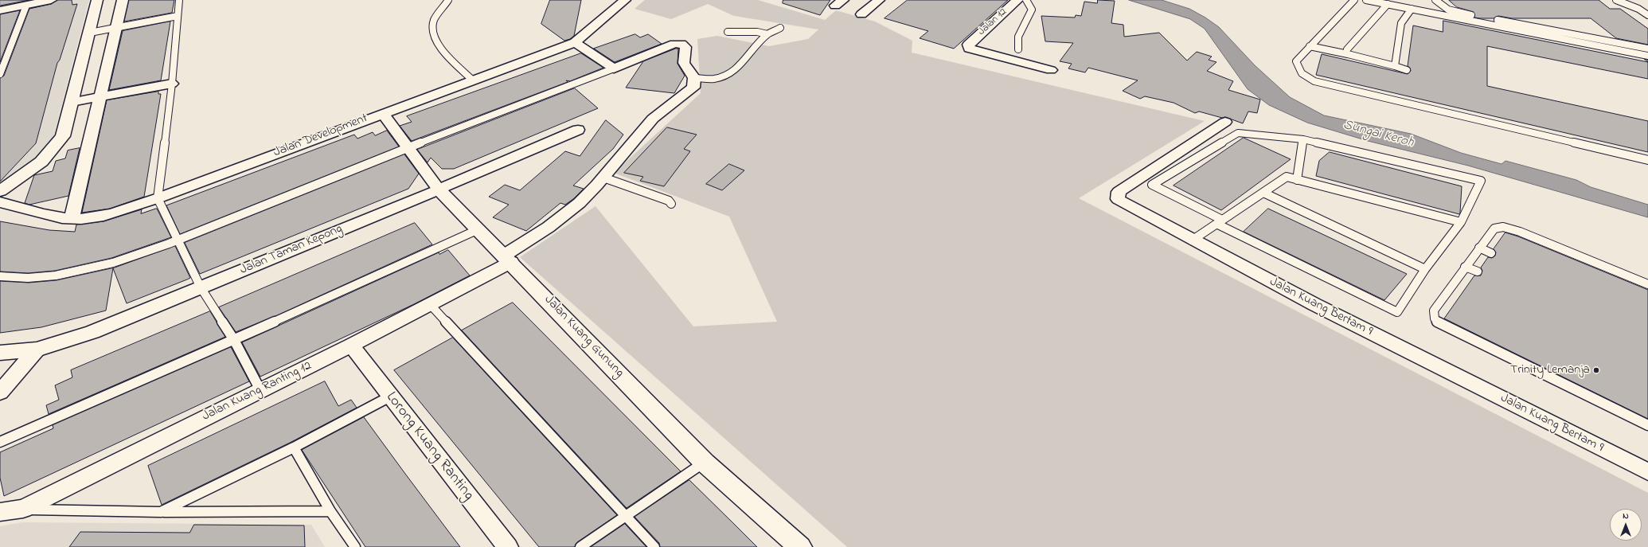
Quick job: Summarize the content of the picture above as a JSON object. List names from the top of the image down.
{
  "streets": {
    "street": [
      "Jalan 12",
      "Jalan Development",
      "Jalan Taman Kepong",
      "Jalan Kuang Bertam 9",
      "Jalan Kuang Gunung",
      "Jalan Kuang Ranting 12",
      "Lorong Kuang Ranting"
    ]
  },
  "crossings": [
    ["Jalan Development", "Jalan Kuang Gunung"],
    ["Jalan Taman Kepong", "Jalan Kuang Gunung"],
    ["Jalan Kuang Gunung", "Jalan Kuang Ranting 12"],
    ["Jalan Kuang Ranting 12", "Lorong Kuang Ranting"]
  ],
  "water": ["Sungai Keroh"],
  "places": ["Trinity Lemanja"],
  "north": "top"
}
